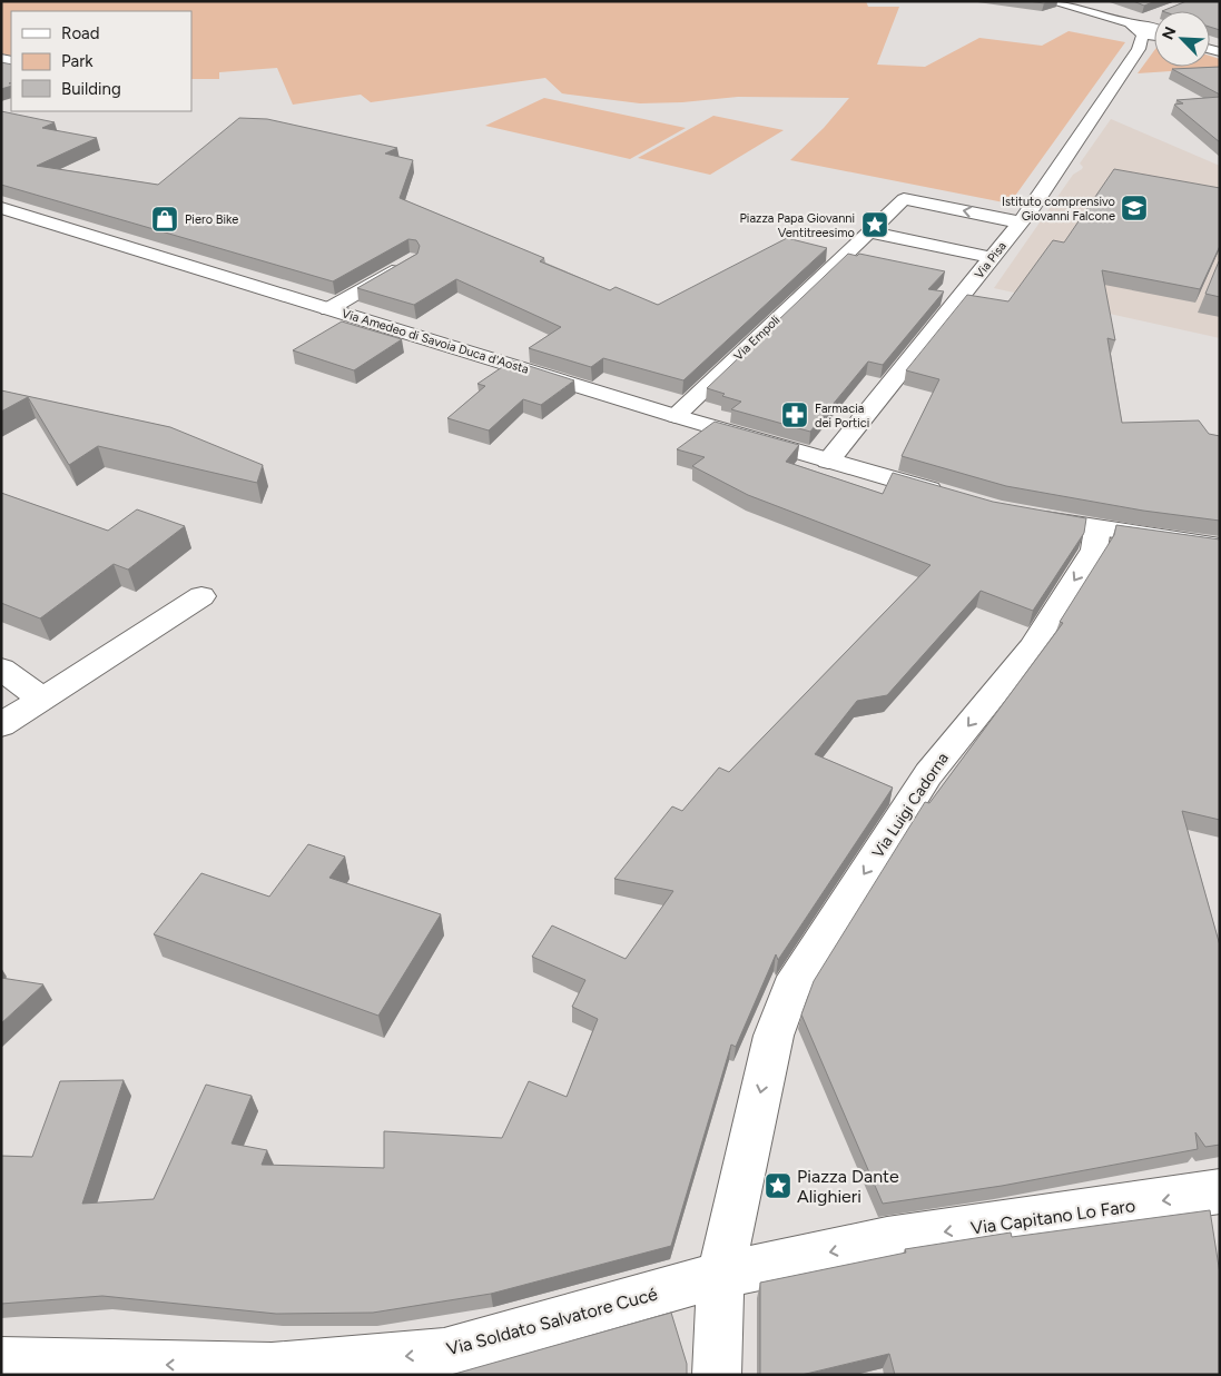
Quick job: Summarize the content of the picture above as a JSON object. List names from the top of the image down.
{
  "streets": {
    "street": [
      "Via Pisa",
      "Via Empoli",
      "Via Amedeo di Savoia Duca d'Aosta",
      "Via Luigi Cadorna",
      "Via Capitano Lo Faro",
      "Via Soldato Salvatore Cucé"
    ]
  },
  "crossings": [
    ["Via Pisa", "Via Empoli"],
    ["Via Pisa", "Via Amedeo di Savoia Duca d'Aosta"],
    ["Via Empoli", "Via Amedeo di Savoia Duca d'Aosta"],
    ["Via Luigi Cadorna", "Via Capitano Lo Faro"],
    ["Via Luigi Cadorna", "Via Soldato Salvatore Cucé"],
    ["Via Capitano Lo Faro", "Via Soldato Salvatore Cucé"]
  ],
  "one_way": ["Via Luigi Cadorna", "Via Capitano Lo Faro", "Via Soldato Salvatore Cucé"],
  "places": {
    "school or university": ["Istituto comprensivo Giovanni Falcone"],
    "shop": ["Piero Bike"],
    "place": ["Piazza Papa Giovanni Ventitreesimo", "Piazza Dante Alighieri"],
    "pharmacy": ["Farmacia dei Portici"]
  },
  "legend": ["Road", "Park", "Building"],
  "north": "top left"
}
